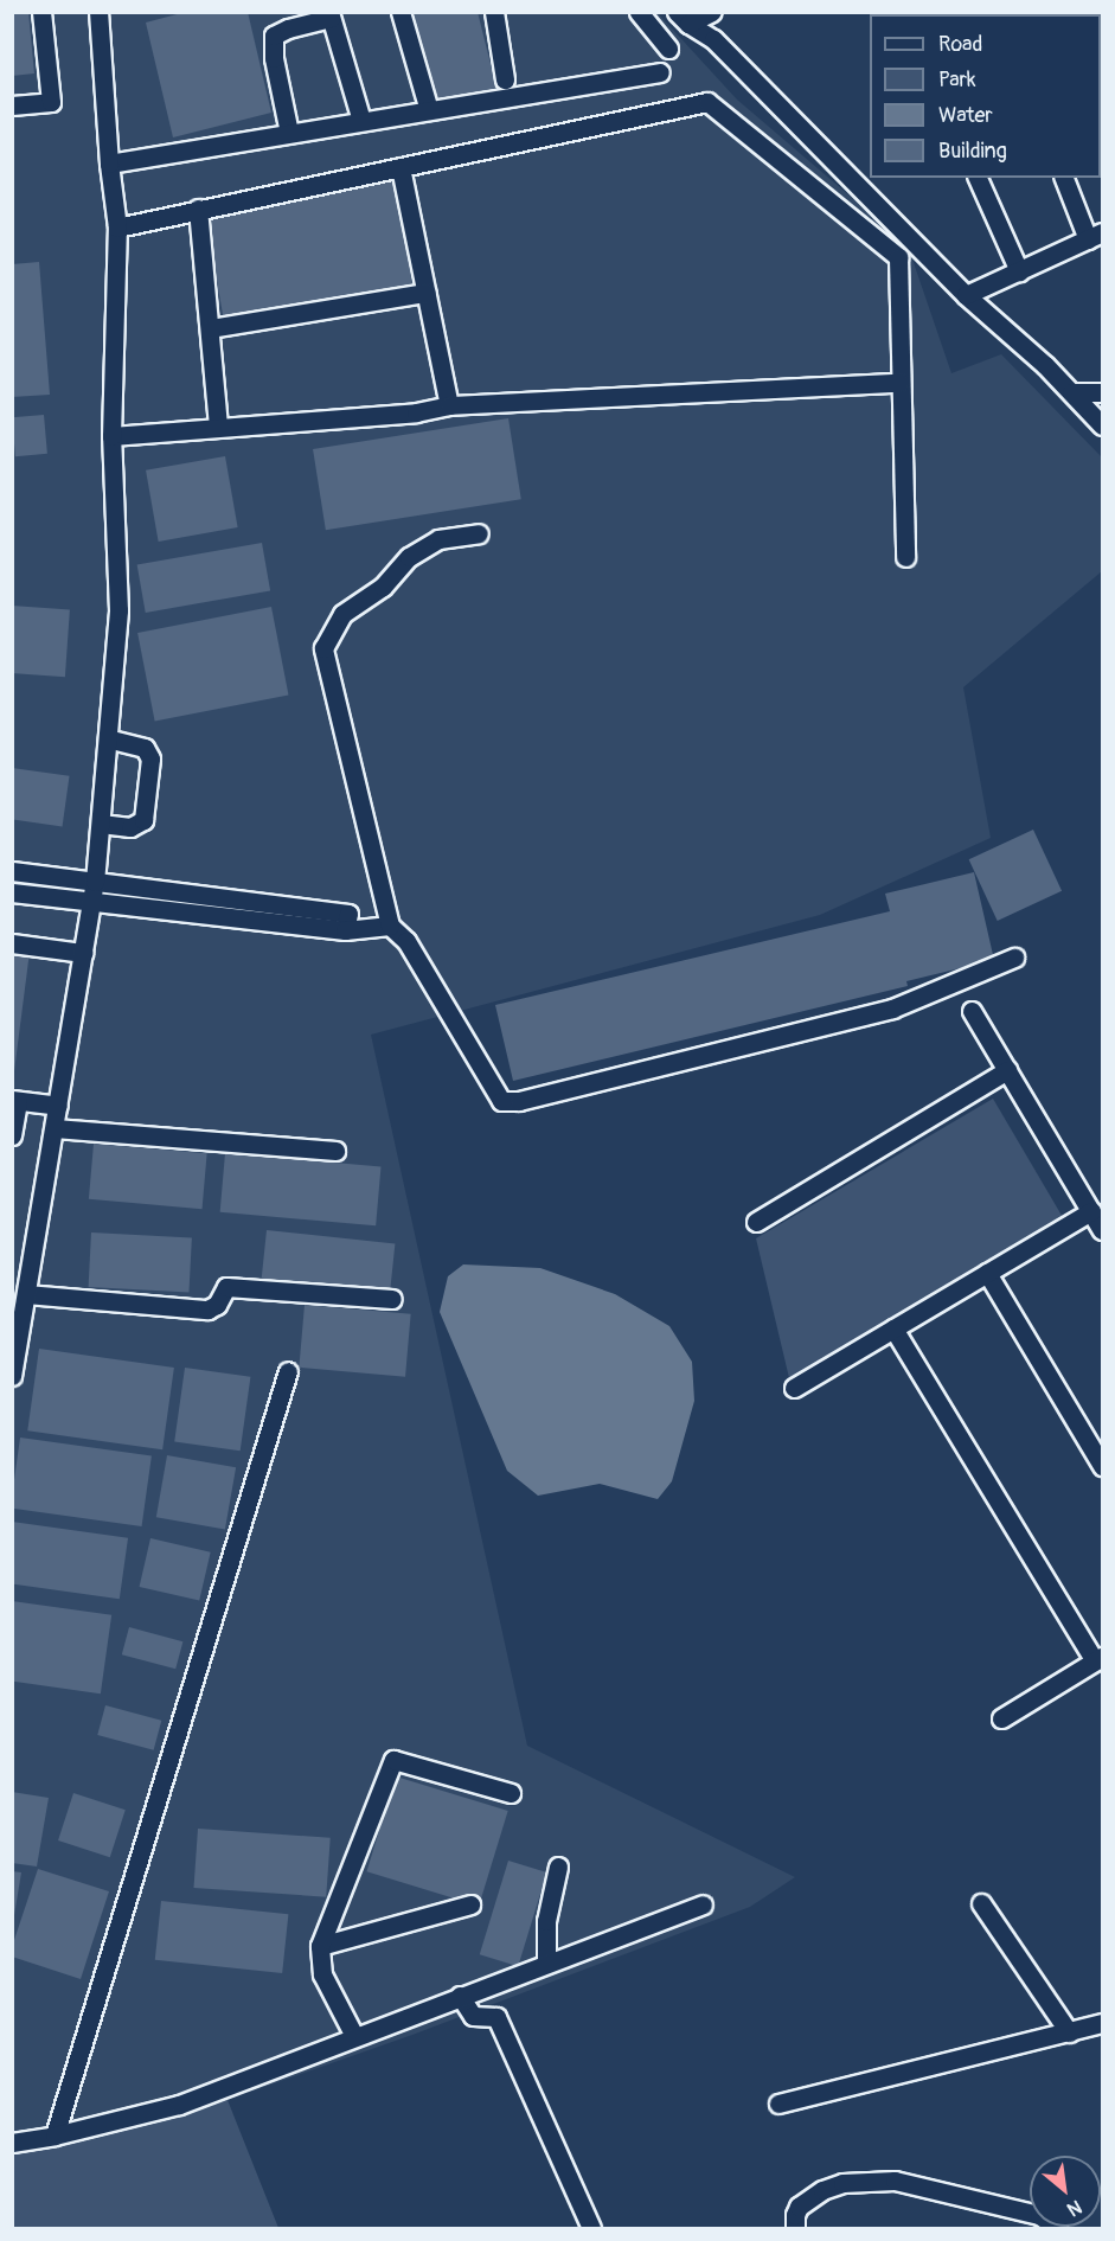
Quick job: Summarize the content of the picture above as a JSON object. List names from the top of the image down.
{
  "legend": [
    "Road",
    "Park",
    "Water",
    "Building"
  ],
  "north": "bottom right"
}
